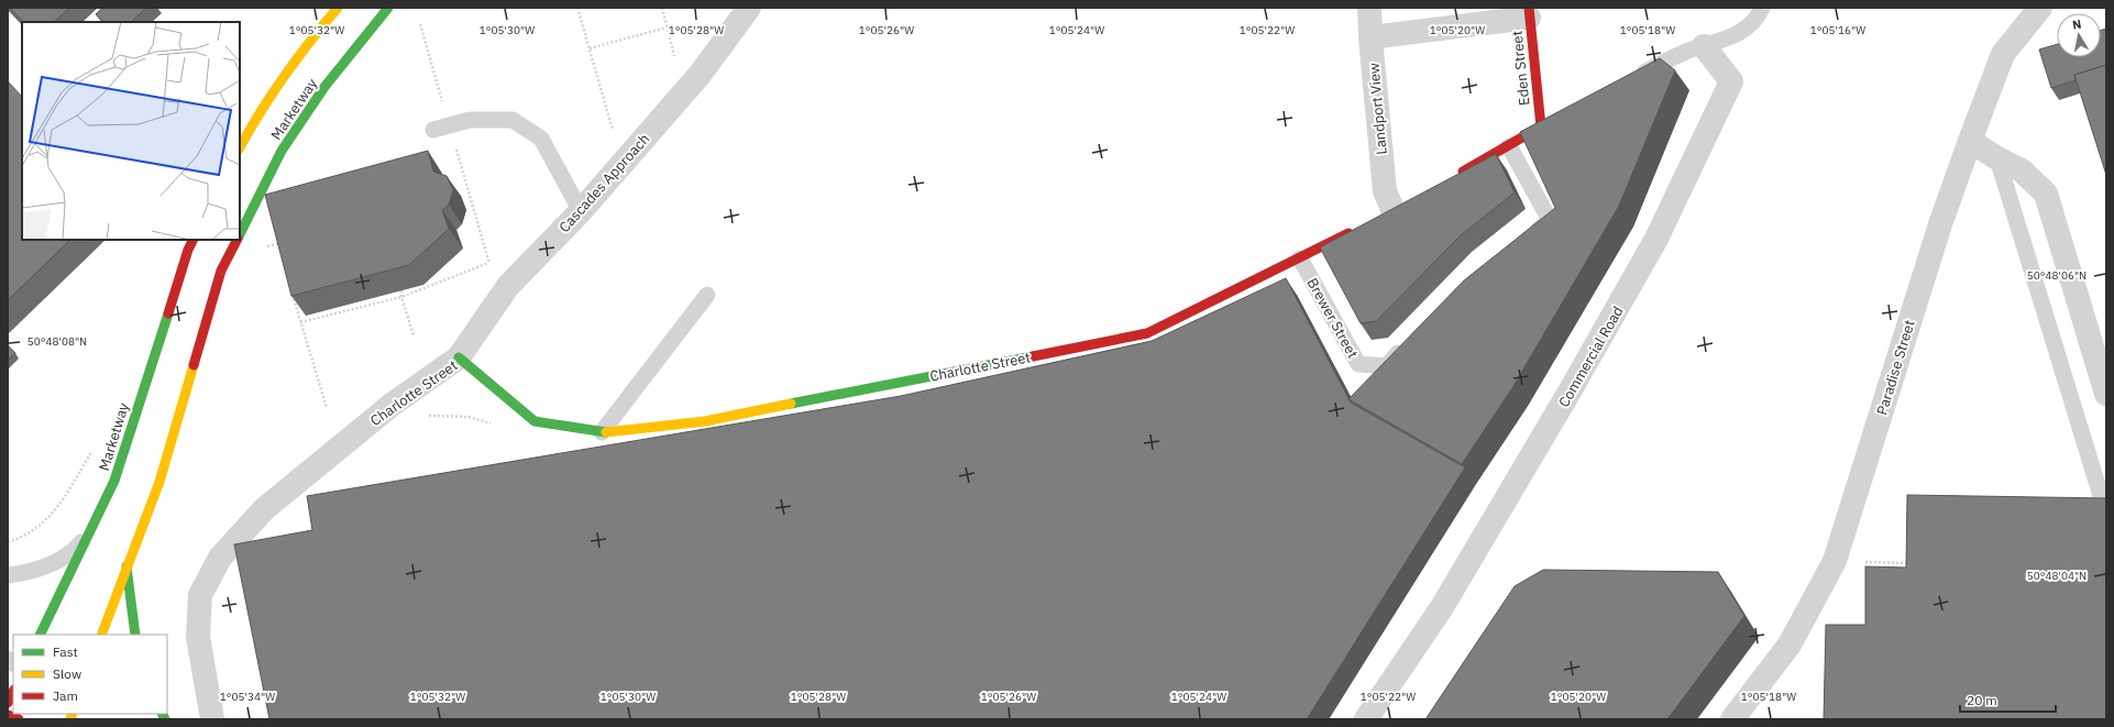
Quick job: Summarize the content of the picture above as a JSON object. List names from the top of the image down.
{
  "streets": {
    "main road": ["Eden Street", "Marketway", "Charlotte Street"],
    "street": [
      "Landport View",
      "Cascades Approach",
      "Commercial Road",
      "Paradise Street"
    ],
    "lane": ["Brewer Street"]
  },
  "crossings": [
    ["Cascades Approach", "Charlotte Street"],
    ["Brewer Street", "Charlotte Street"]
  ],
  "legend": ["Fast", "Slow", "Jam"],
  "scale_bar": "20 m",
  "north": "top",
  "coordinates": [
    "1°05'22\"W",
    "1°05'16\"W",
    "1°05'32\"W",
    "1°05'30\"W",
    "1°05'28\"W",
    "1°05'26\"W",
    "1°05'24\"W",
    "1°05'20\"W",
    "1°05'18\"W",
    "50°48'06\"N",
    "50°48'08\"N",
    "50°48'04\"N",
    "1°05'34\"W"
  ]
}
